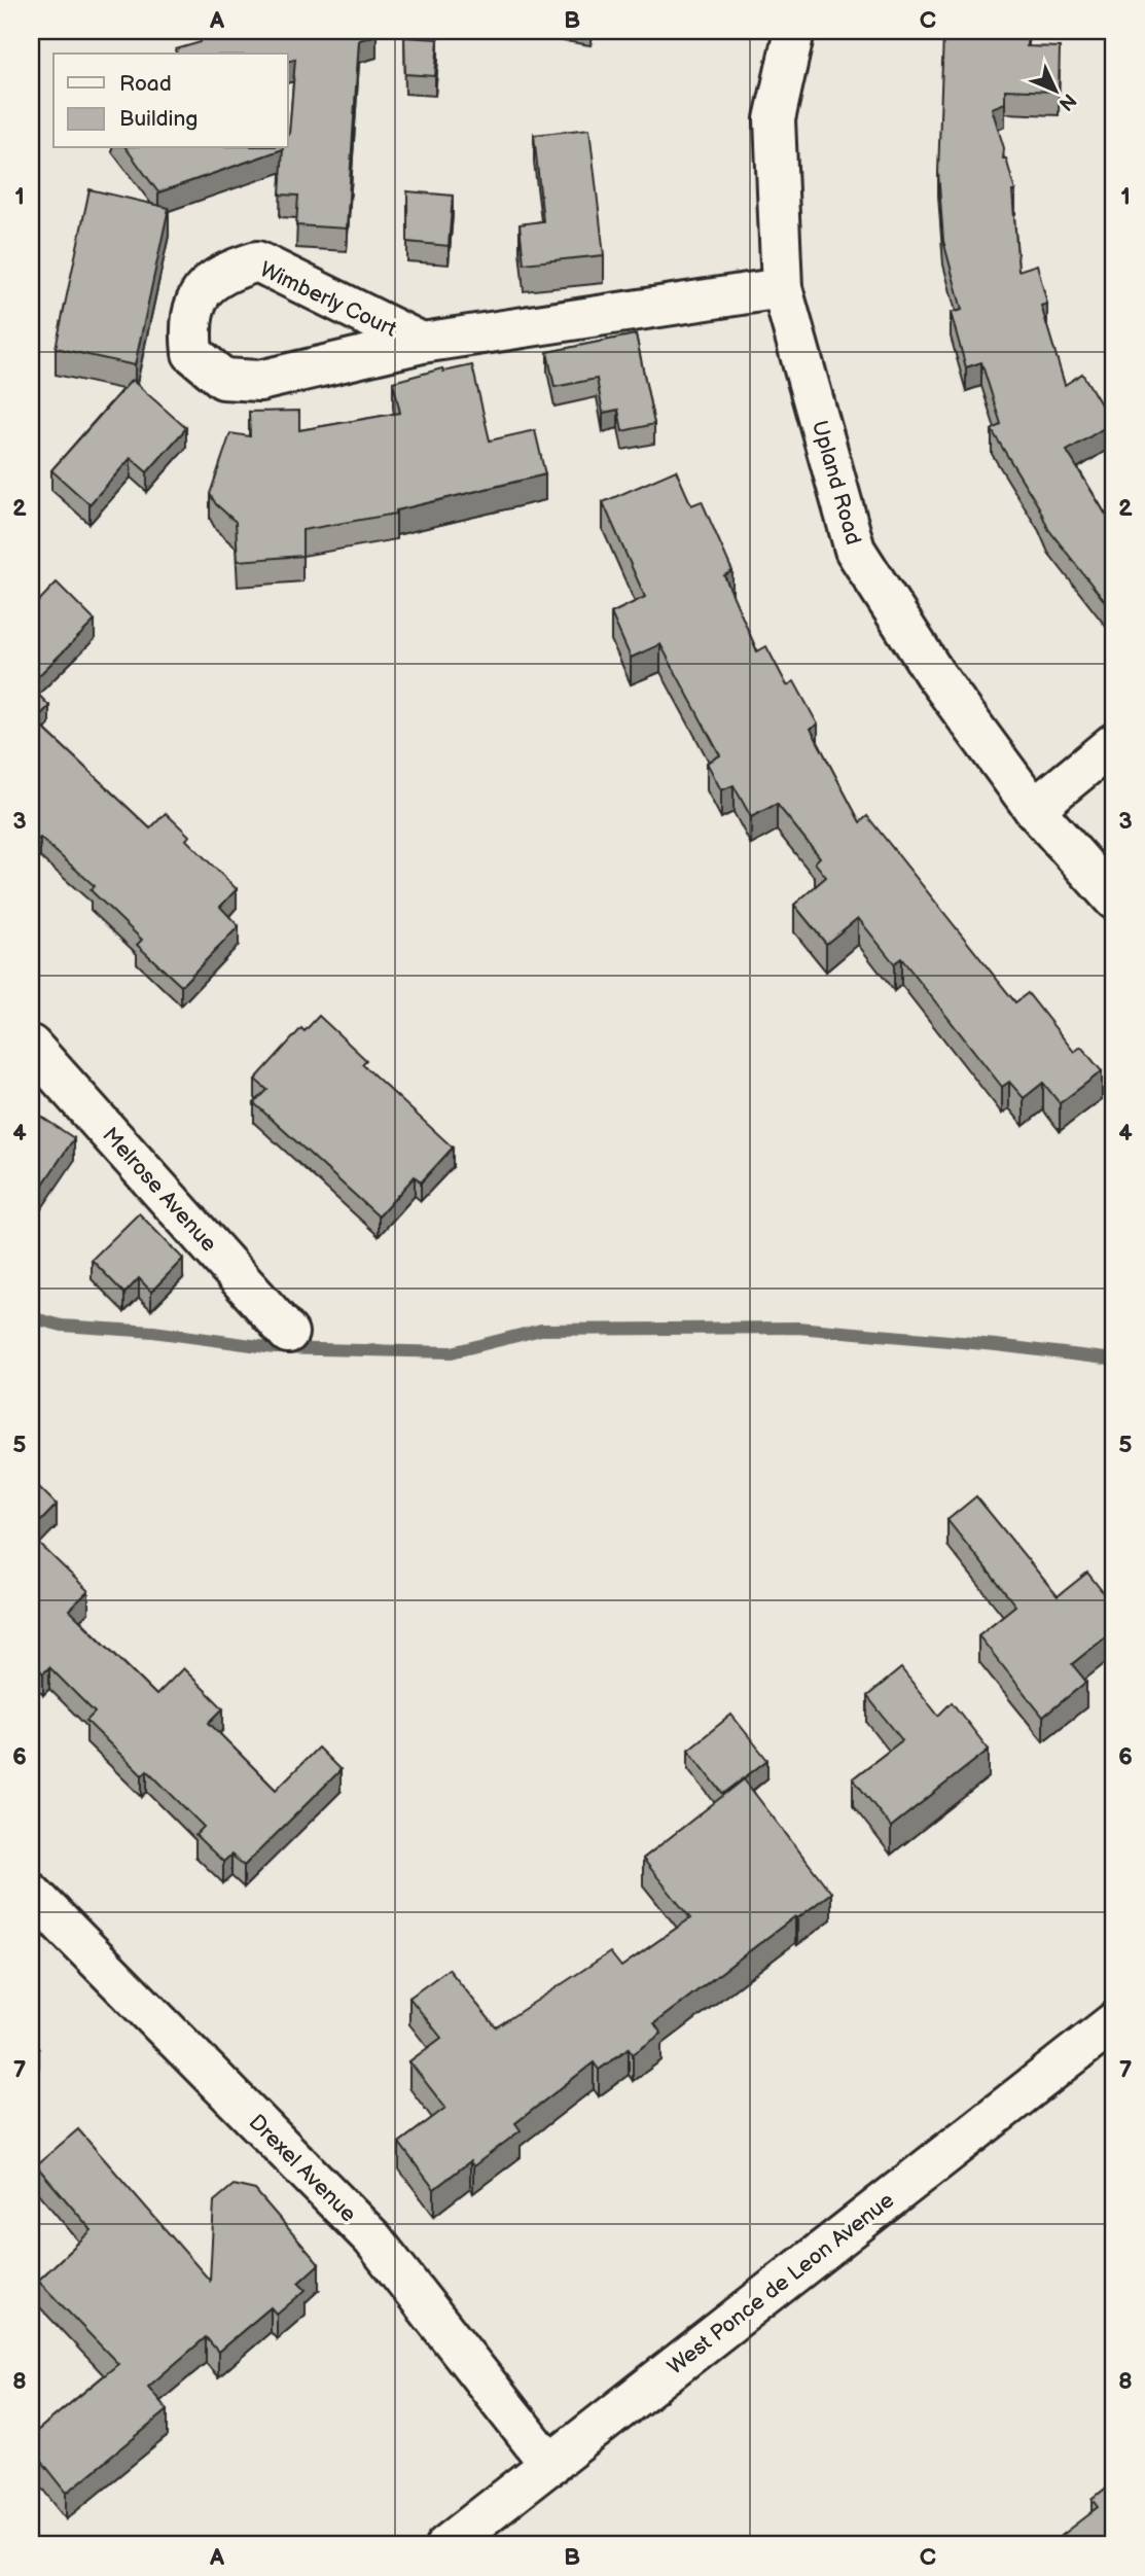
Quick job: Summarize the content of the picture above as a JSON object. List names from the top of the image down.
{
  "streets": {
    "street": [
      "Wimberly Court",
      "Upland Road",
      "Melrose Avenue",
      "Drexel Avenue",
      "West Ponce de Leon Avenue"
    ]
  },
  "crossings": [
    ["Wimberly Court", "Upland Road"],
    ["Drexel Avenue", "West Ponce de Leon Avenue"]
  ],
  "legend": ["Road", "Building"],
  "north": "bottom right",
  "grid": {
    "columns": ["A", "B", "C"],
    "rows": [
      "1",
      "2",
      "3",
      "4",
      "5",
      "6",
      "7",
      "8"
    ]
  }
}
